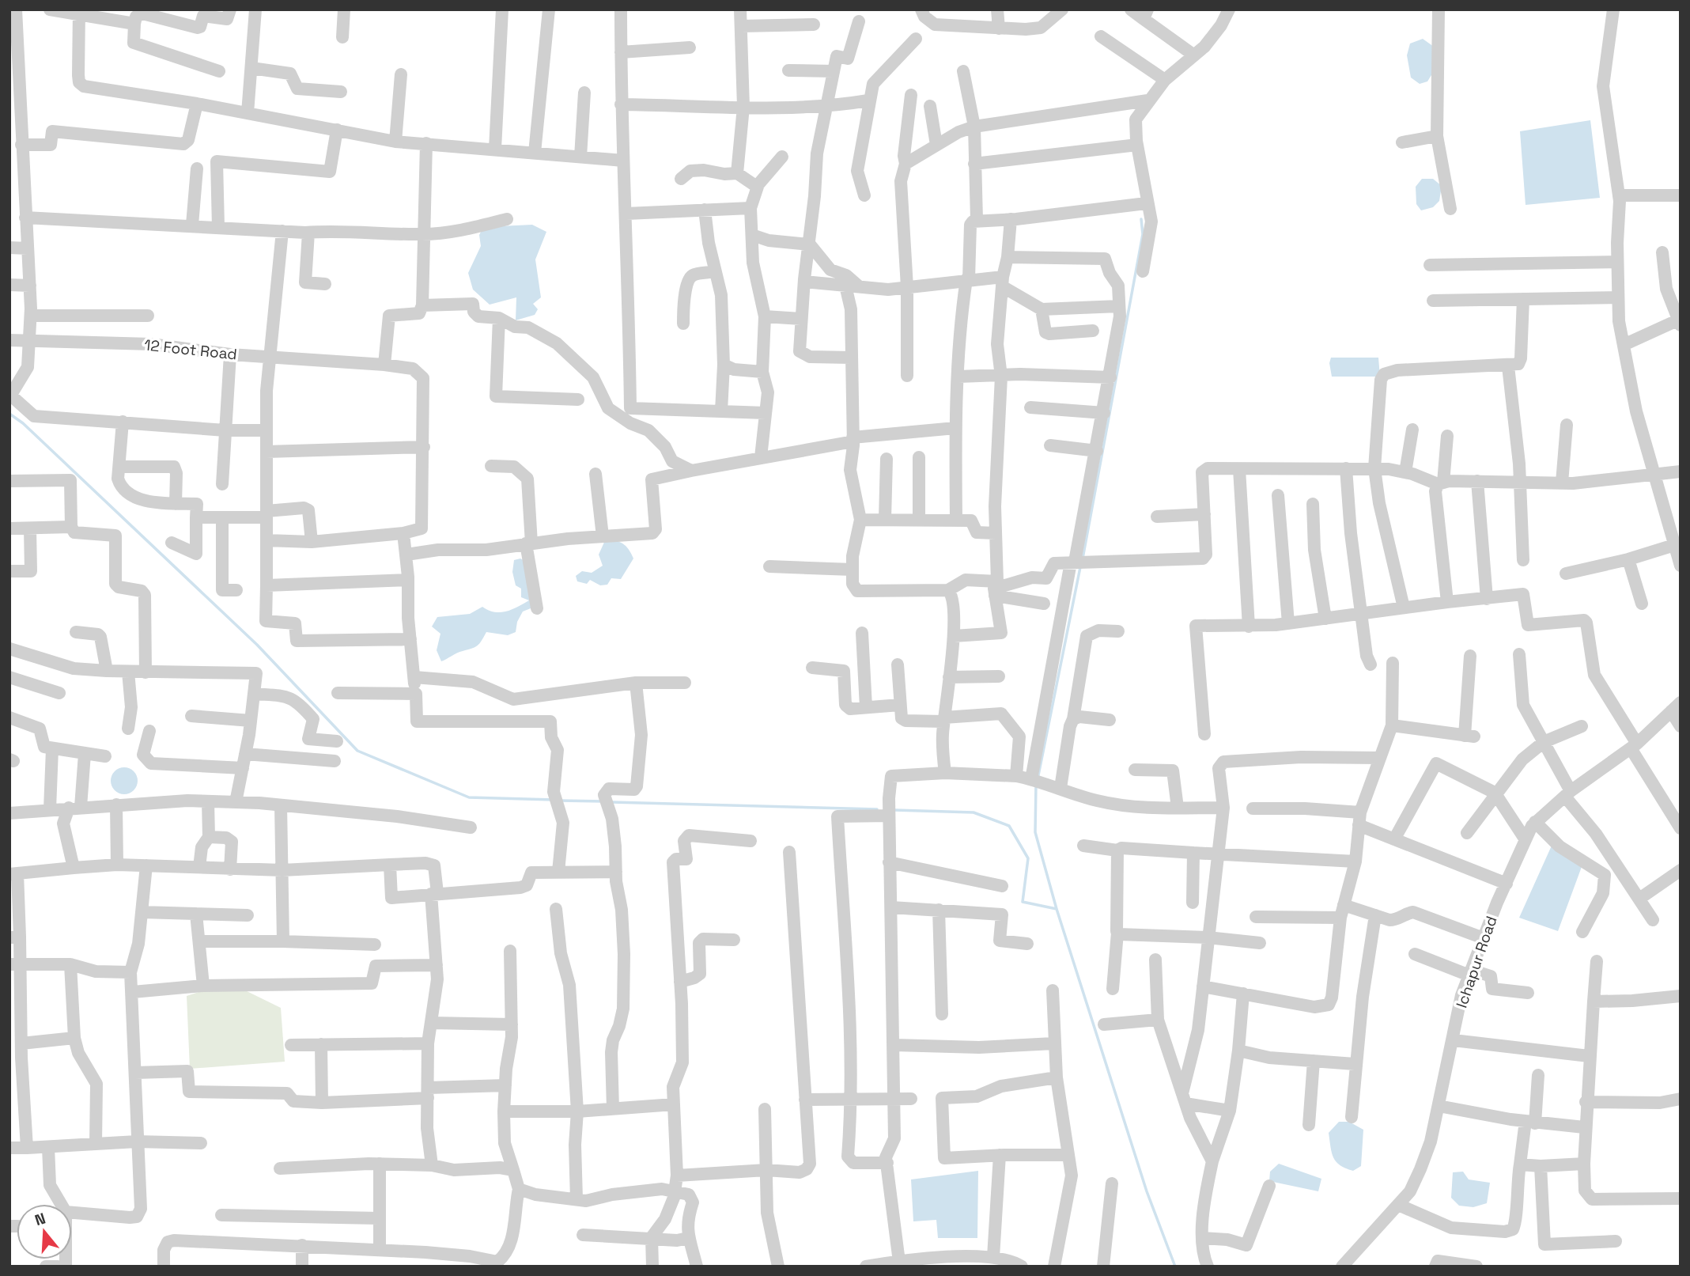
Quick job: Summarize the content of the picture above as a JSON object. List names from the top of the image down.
{
  "streets": {
    "street": ["12 Foot Road", "Ichapur Road"]
  },
  "north": "top"
}
